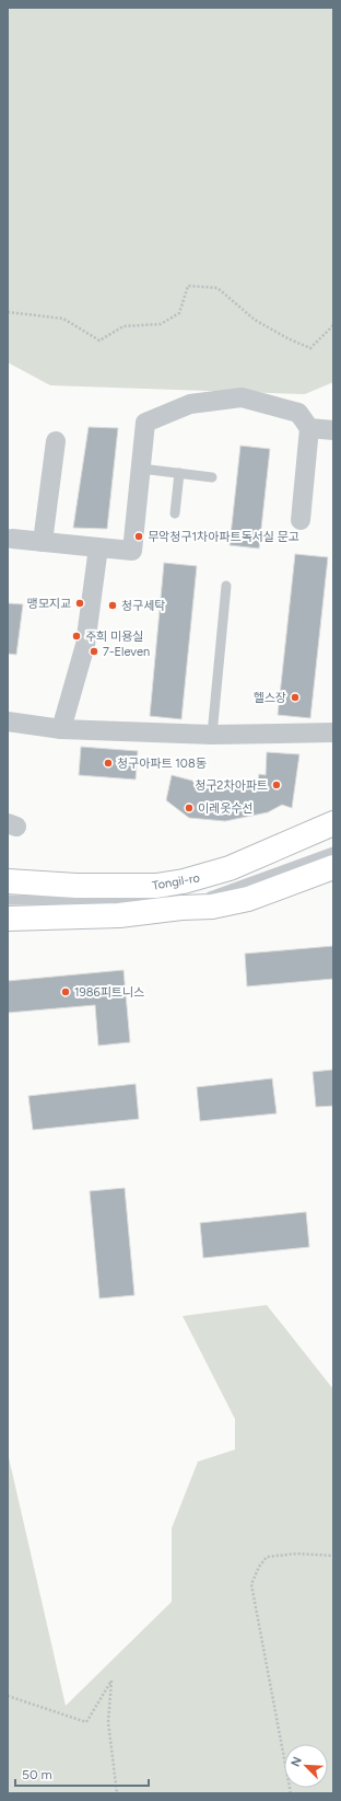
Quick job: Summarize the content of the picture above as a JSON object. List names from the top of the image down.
{
  "streets": {
    "main road": ["Tongil-ro"]
  },
  "places": [
    "무악청구1차아파트독서실 문고",
    "맹모지교",
    "청구세탁",
    "주희 미용실",
    "7-Eleven",
    "헬스장",
    "청구아파트 108동",
    "청구2차아파트",
    "이레옷수선",
    "1986피트니스"
  ],
  "scale_bar": "50 m",
  "north": "top left"
}
